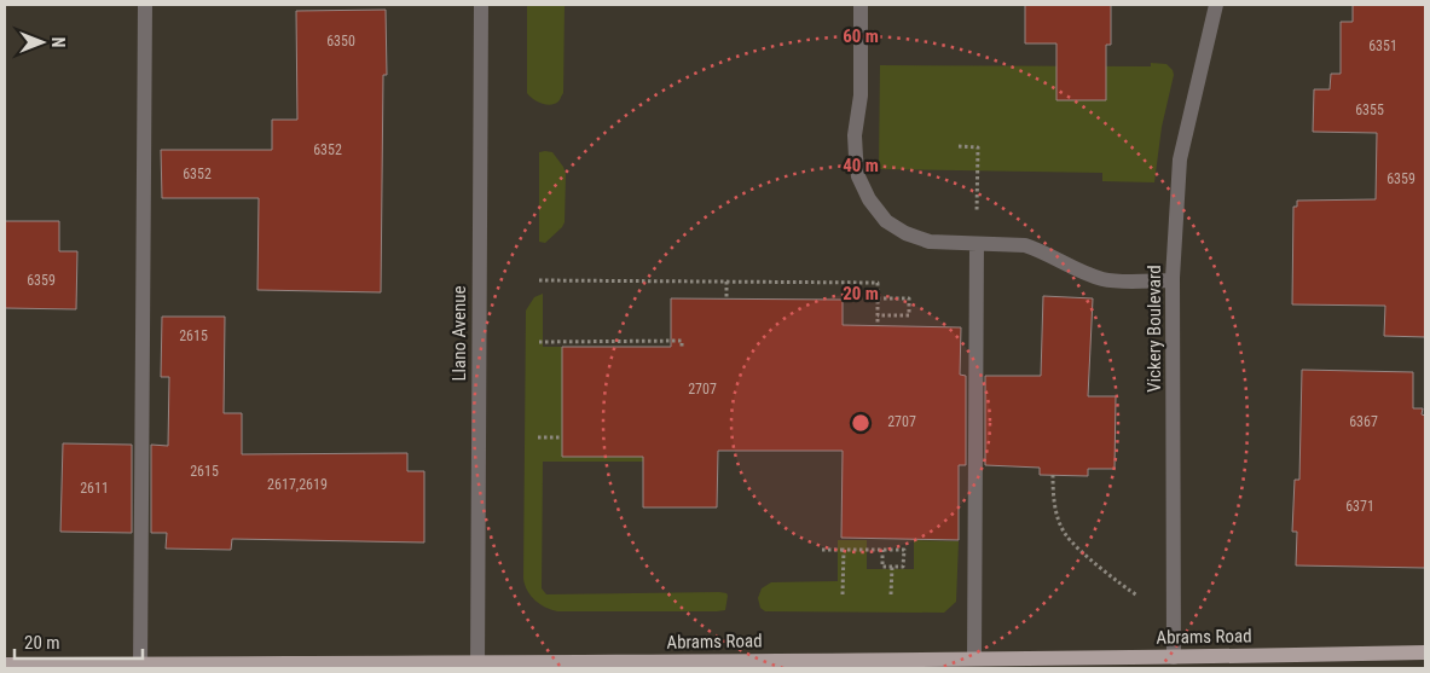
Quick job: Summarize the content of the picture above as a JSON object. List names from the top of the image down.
{
  "streets": {
    "main road": ["Abrams Road"],
    "street": ["Vickery Boulevard", "Llano Avenue"]
  },
  "crossings": [
    ["Vickery Boulevard", "Abrams Road"],
    ["Llano Avenue", "Abrams Road"]
  ],
  "house_numbers": [
    "6350",
    "6351",
    "6355",
    "6352",
    "6352",
    "6359",
    "6359",
    "2615",
    "2707",
    "2707",
    "6367",
    "2615",
    "2617,2619",
    "2611",
    "6371"
  ],
  "scale_bar": "20 m",
  "north": "right",
  "rings": ["60 m", "40 m", "20 m"]
}
